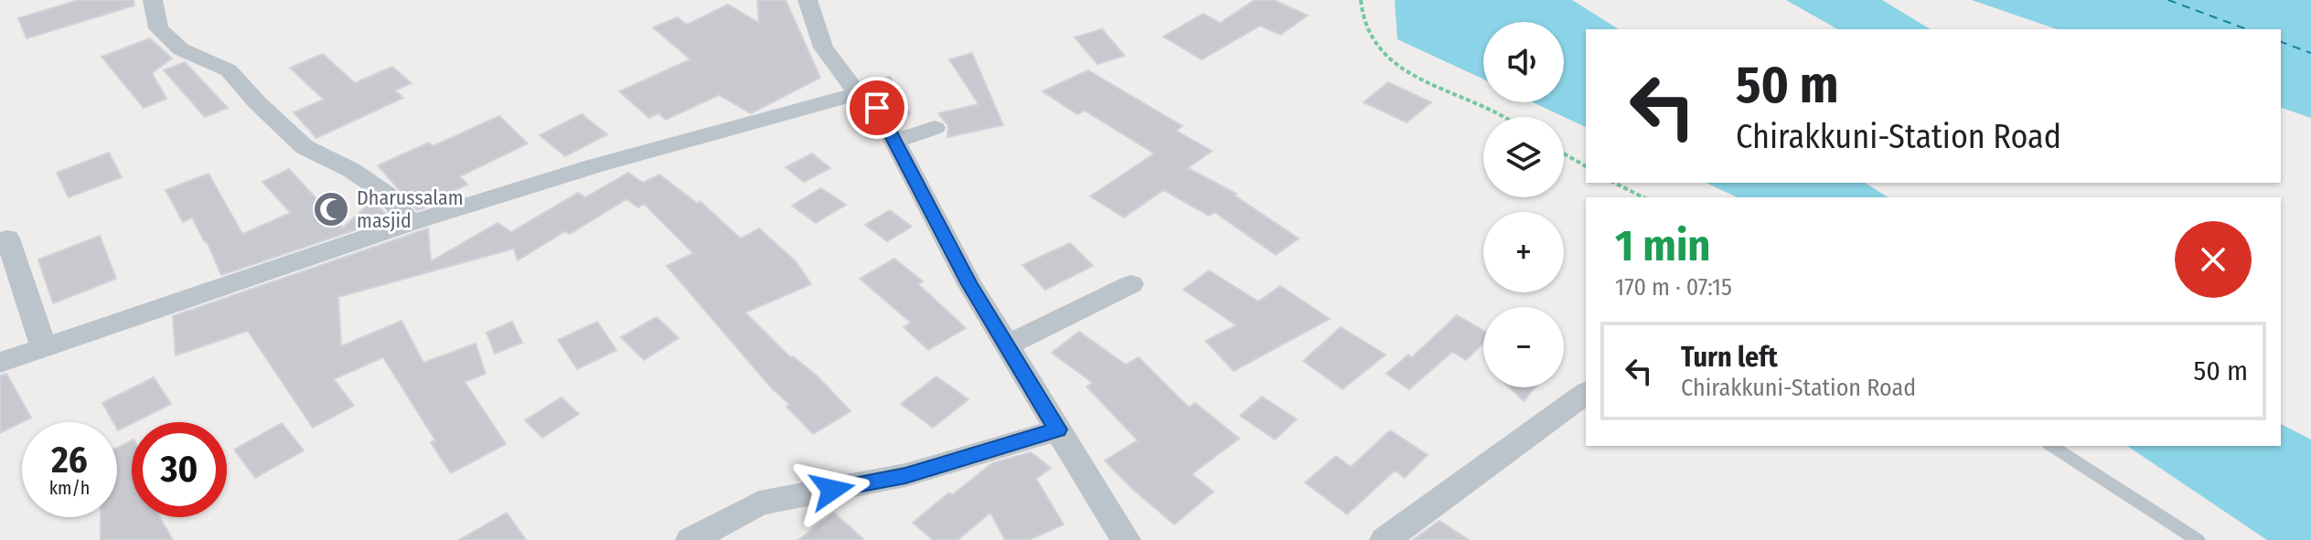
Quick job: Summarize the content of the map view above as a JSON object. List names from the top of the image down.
{
  "places": {
    "mosque": ["Dharussalam masjid"]
  },
  "page": {
    "map_buttons": ["+", "−"],
    "turn": ["50 m", "Chirakkuni-Station Road"],
    "heading": ["1 min", "170 m · 07:15"],
    "list": [
      {
        "name": "Turn left",
        "note": "Chirakkuni-Station Road",
        "value": "50 m"
      }
    ],
    "speed": "26 km/h",
    "limit": "30"
  }
}
